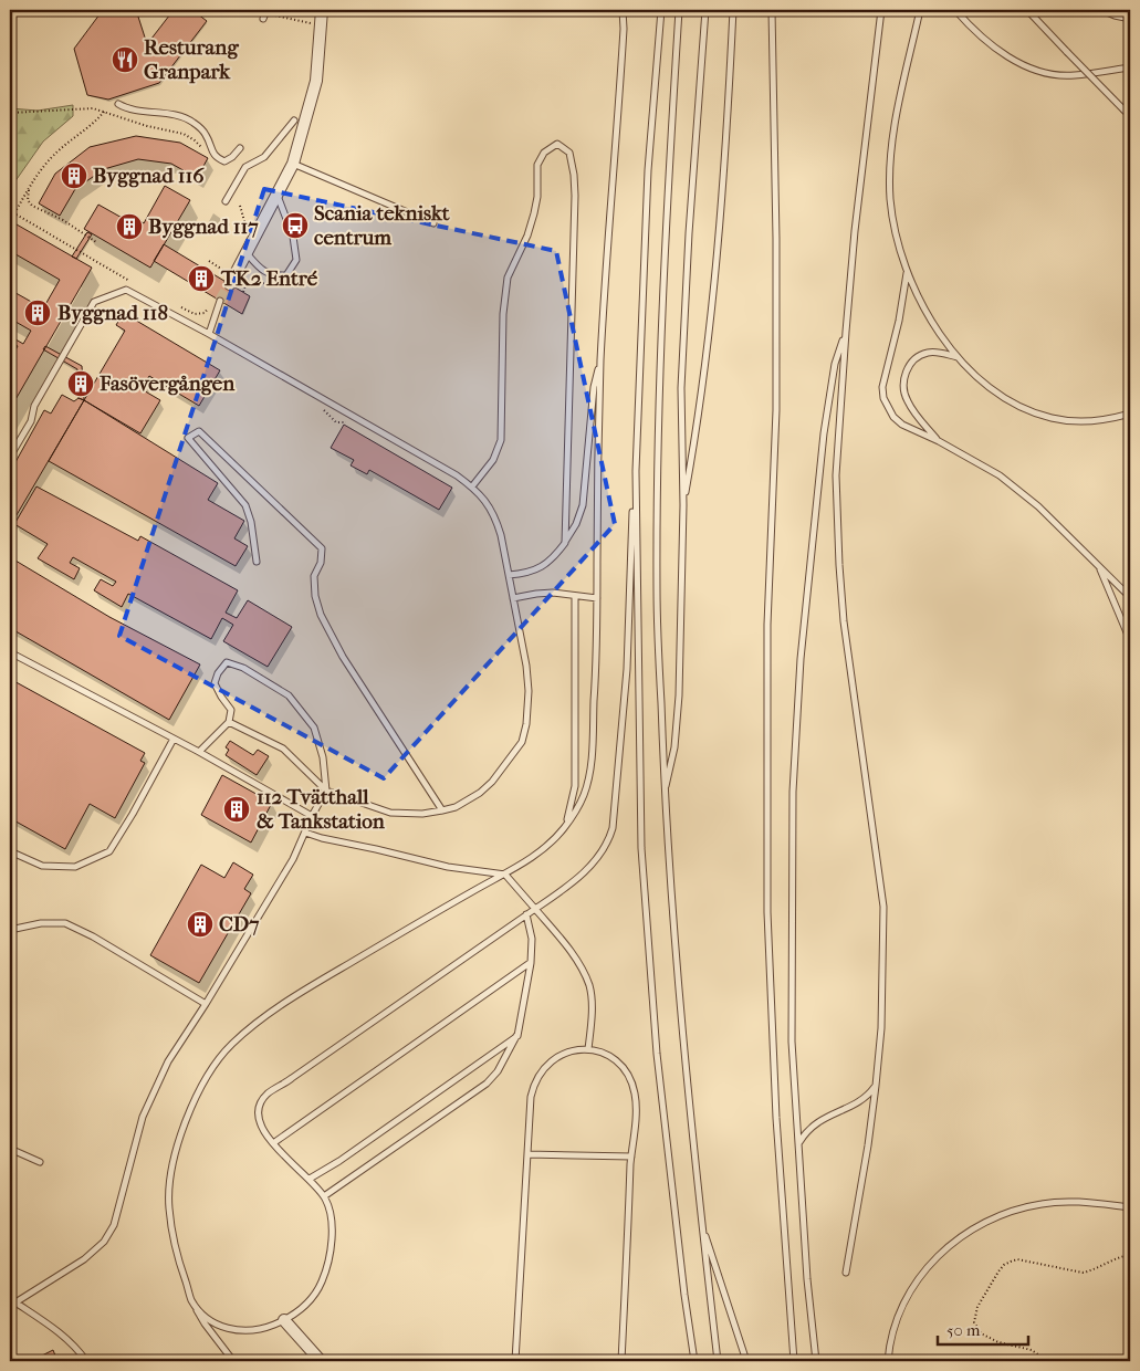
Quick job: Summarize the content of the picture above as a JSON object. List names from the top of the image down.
{
  "places": {
    "restaurant": ["Resturang Granpark"],
    "building": [
      "Byggnad 116",
      "Byggnad 117",
      "TK2 Entré",
      "Byggnad 118",
      "Fasövergången",
      "112 Tvätthall & Tankstation",
      "CD7"
    ],
    "bus stop": ["Scania tekniskt centrum"]
  },
  "scale_bar": "50 m"
}
